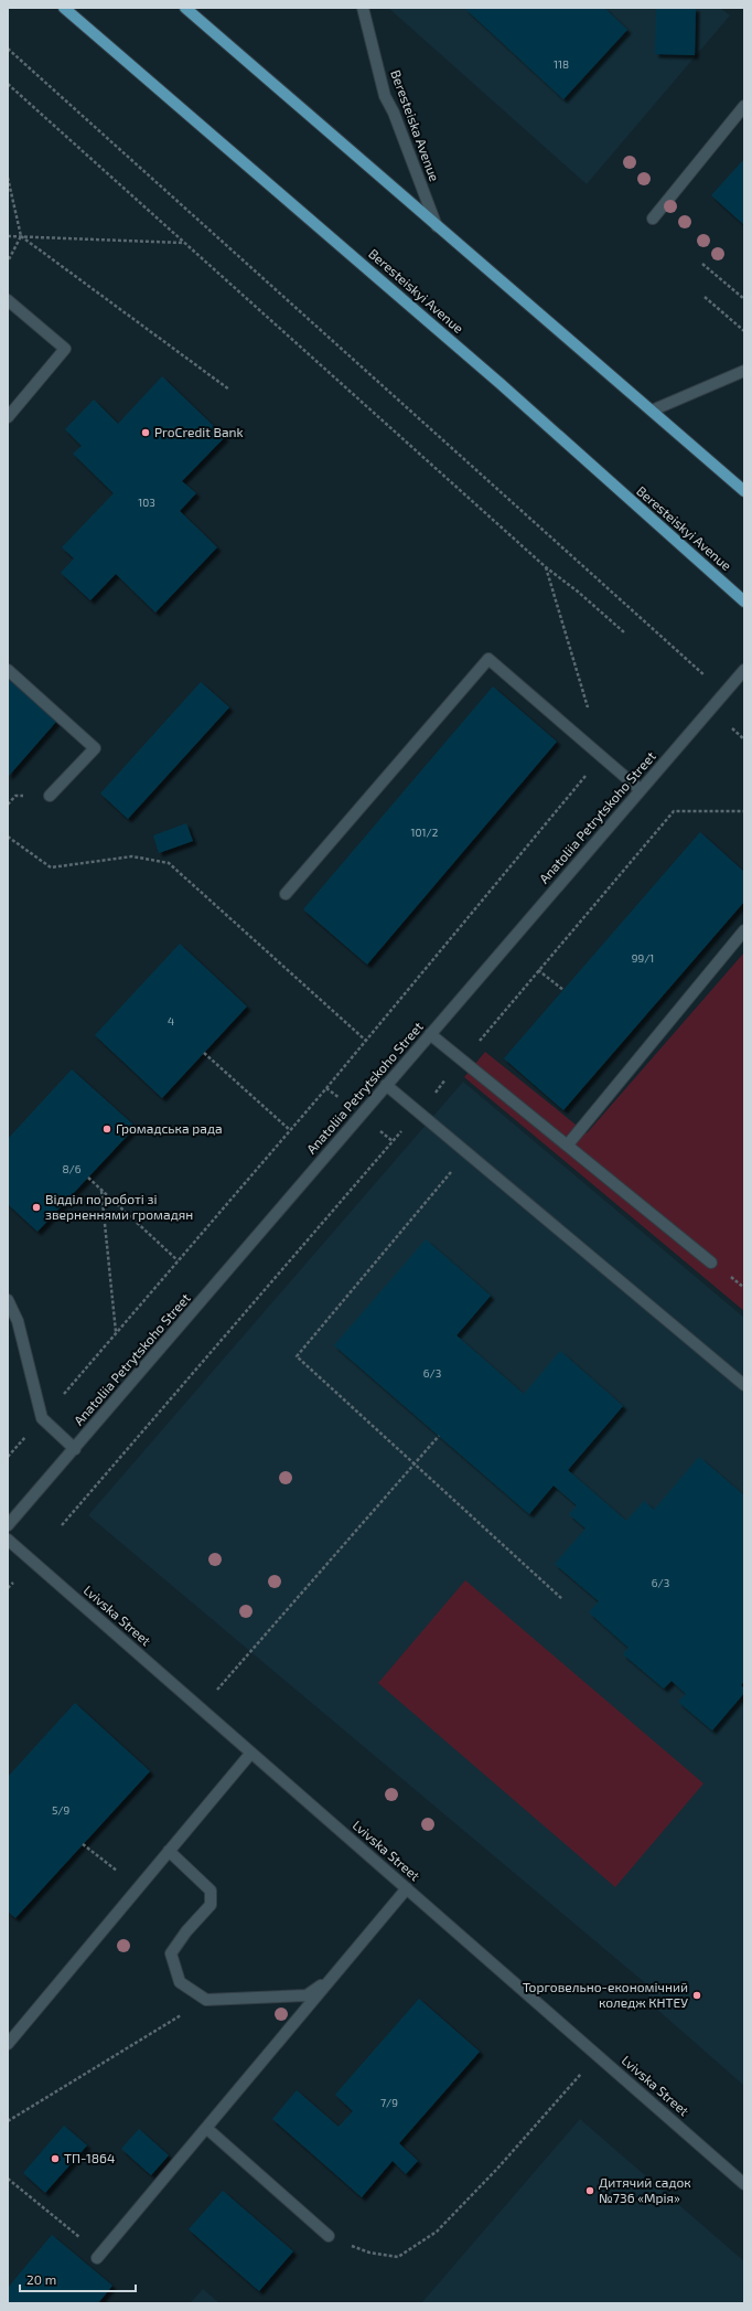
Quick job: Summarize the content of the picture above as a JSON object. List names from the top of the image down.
{
  "streets": {
    "main road": ["Beresteiskyi Avenue"],
    "street": ["Beresteiska Avenue", "Anatoliia Petrytskoho Street", "Lvivska Street"]
  },
  "places": [
    "ProCredit Bank",
    "Громадська рада",
    "Відділ по роботі зі зверненнями громадян",
    "Торговельно-економічний коледж КНТЕУ",
    "ТП-1864",
    "Дитячий садок №736 «Мрія»"
  ],
  "house_numbers": [
    "118",
    "103",
    "101/2",
    "99/1",
    "4",
    "8/6",
    "6/3",
    "6/3",
    "5/9",
    "7/9"
  ],
  "scale_bar": "20 m"
}
